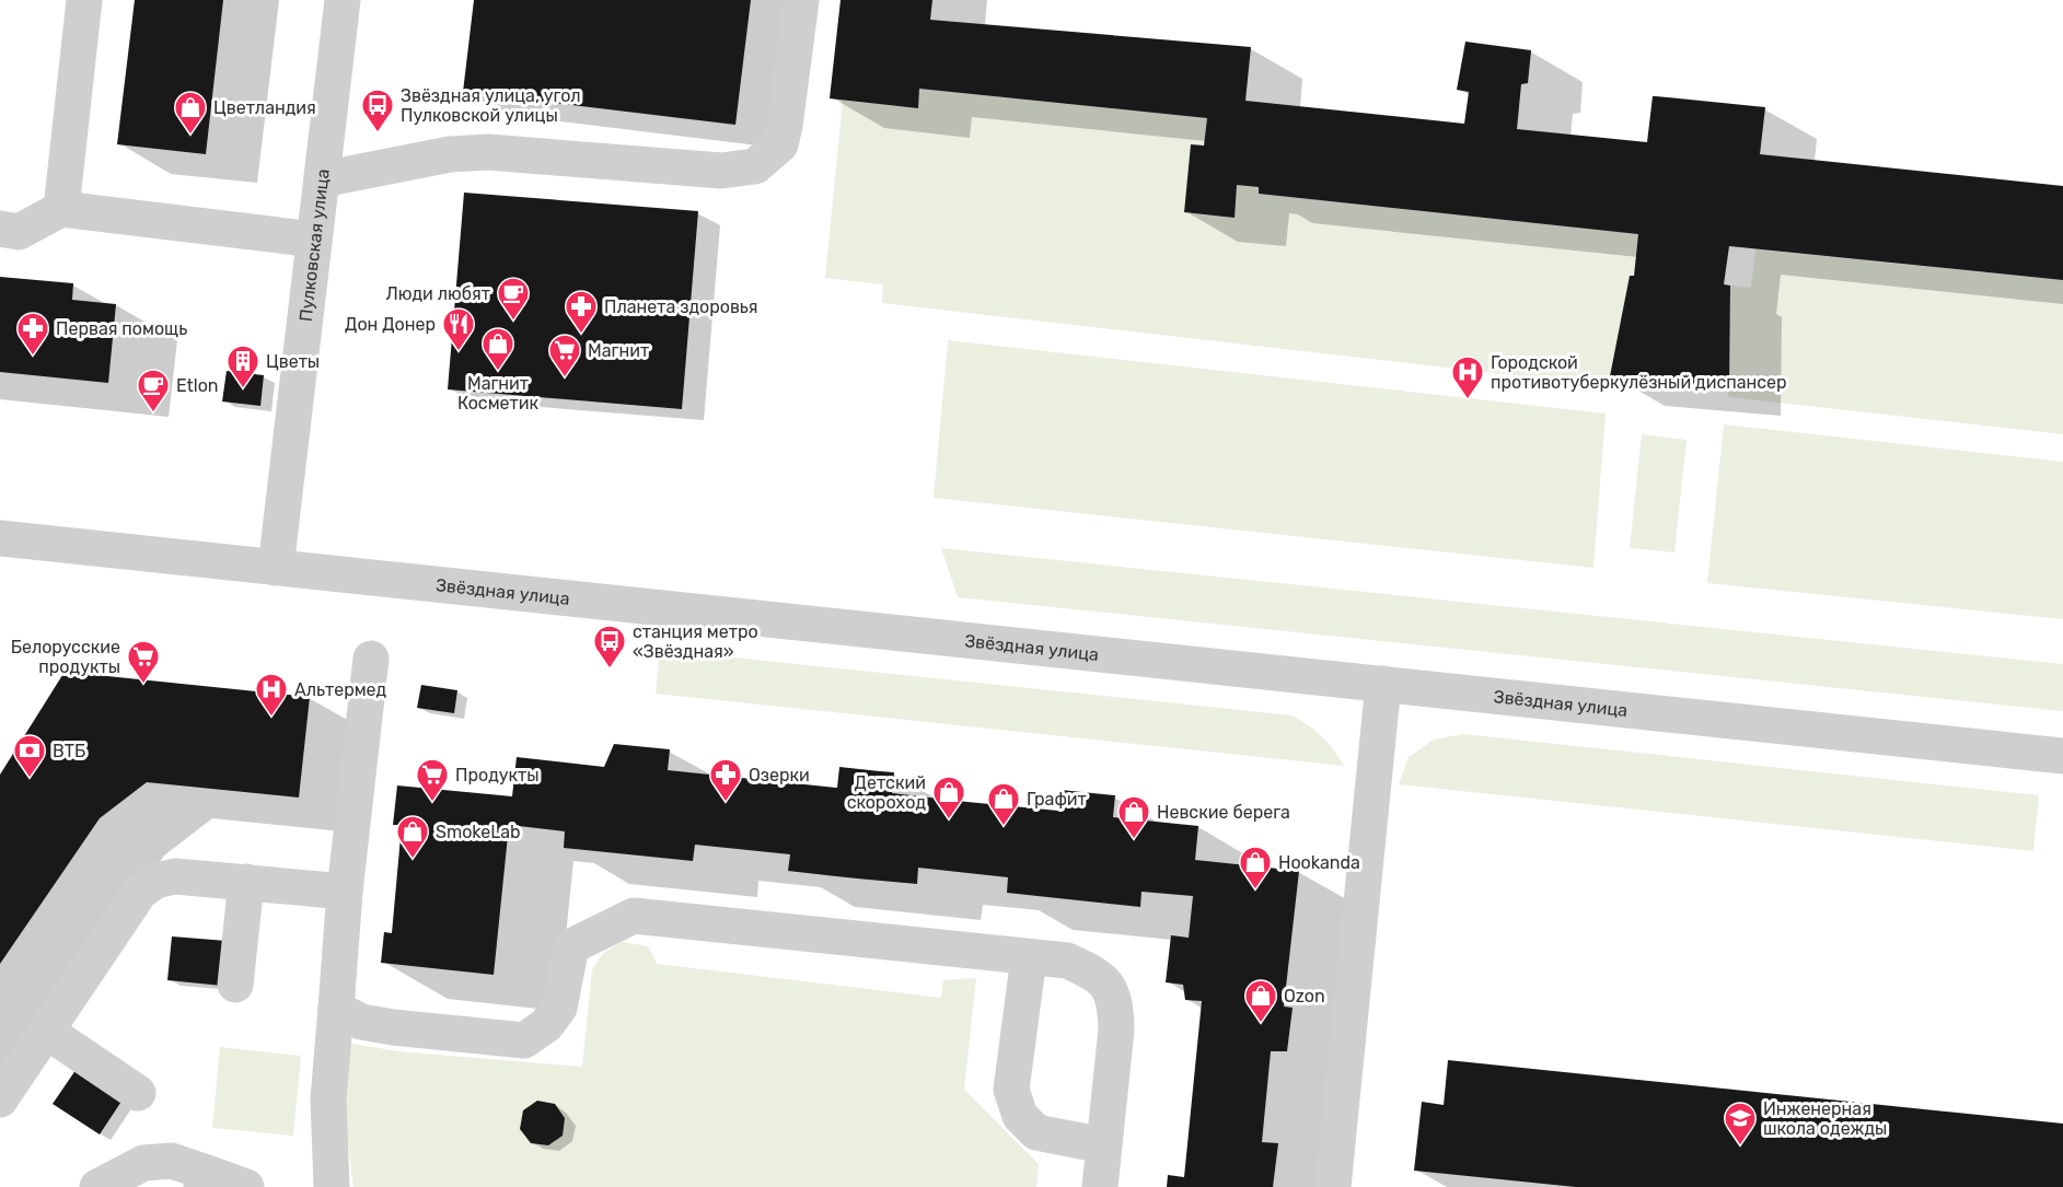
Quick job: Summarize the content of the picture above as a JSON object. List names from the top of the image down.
{
  "streets": {
    "street": ["Пулковская улица", "Звёздная улица"]
  },
  "crossings": [
    ["Пулковская улица", "Звёздная улица"]
  ],
  "places": {
    "bus stop": ["Звёздная улица, угол Пулковской улицы", "станция метро «Звёздная»"],
    "shop": [
      "Цветландия",
      "Магнит Косметик",
      "Детский скороход",
      "Графит",
      "Невские берега",
      "SmokeLab",
      "Hookanda",
      "Ozon"
    ],
    "cafe": ["Люди любят", "Etlon"],
    "pharmacy": ["Планета здоровья", "Первая помощь", "Озерки"],
    "restaurant": ["Дон Донер"],
    "supermarket": ["Магнит", "Белорусские продукты", "Продукты"],
    "building": ["Цветы"],
    "hospital": ["Городской противотуберкулёзный диспансер", "Альтермед"],
    "bank": ["ВТБ"],
    "school or university": ["Инженерная школа одежды"]
  }
}
